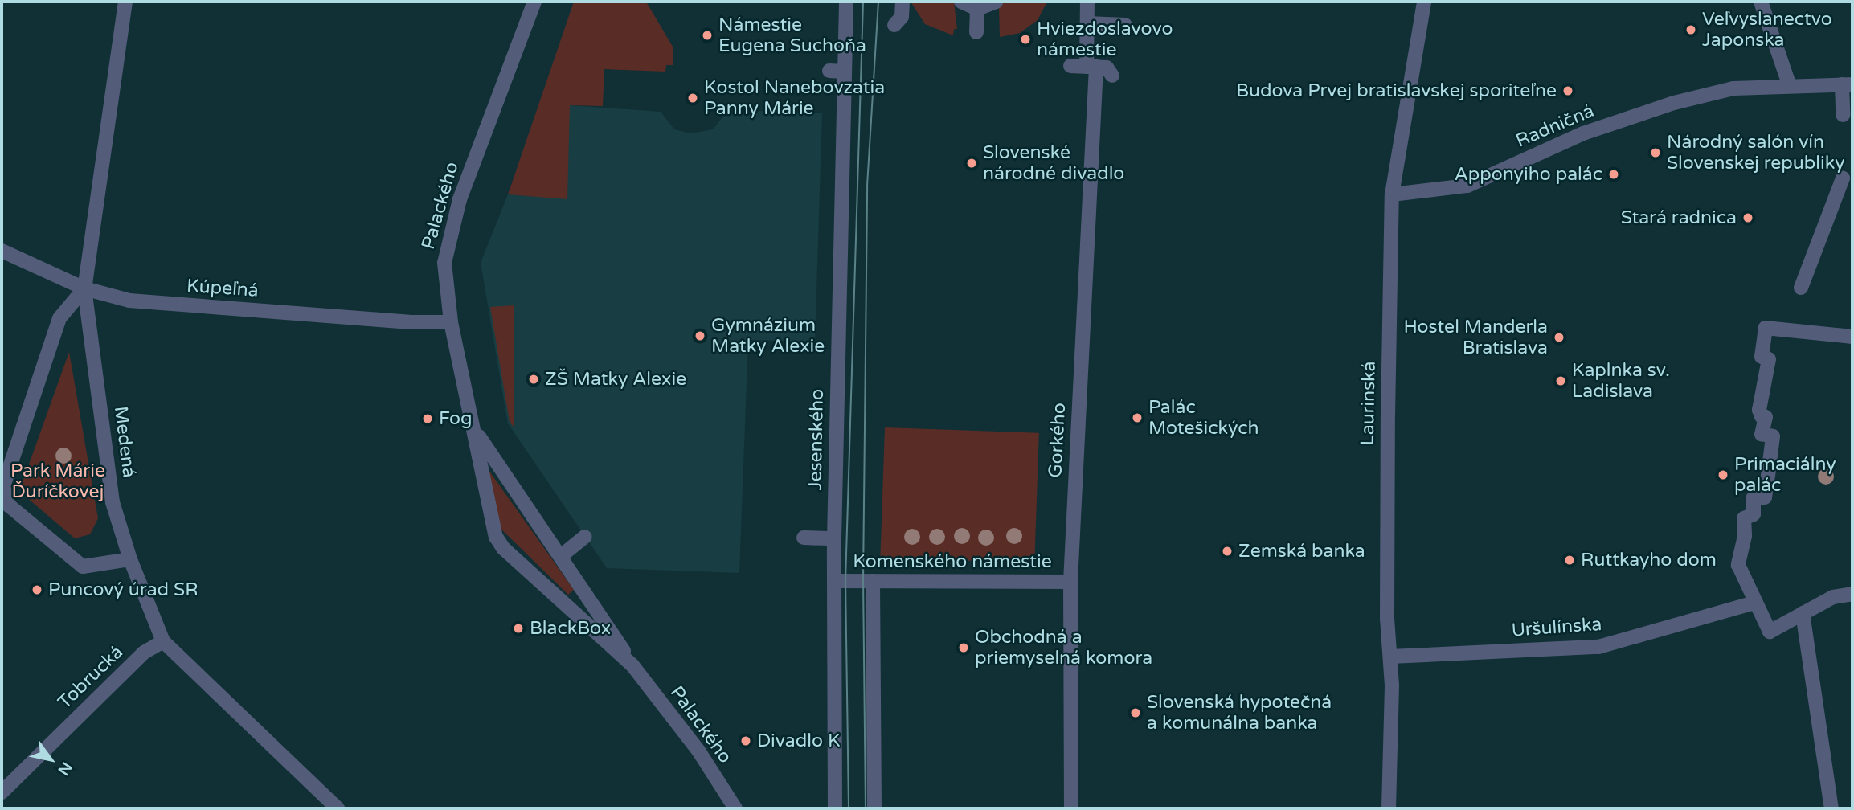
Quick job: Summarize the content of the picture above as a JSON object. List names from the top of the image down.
{
  "streets": {
    "street": [
      "Radničná",
      "Palackého",
      "Kúpeľná",
      "Laurinská",
      "Jesenského",
      "Gorkého",
      "Medená",
      "Komenského námestie",
      "Uršulínska",
      "Tobrucká"
    ]
  },
  "crossings": [
    ["Radničná", "Laurinská"],
    ["Palackého", "Kúpeľná"],
    ["Kúpeľná", "Medená"],
    ["Laurinská", "Uršulínska"],
    ["Jesenského", "Komenského námestie"],
    ["Gorkého", "Komenského námestie"],
    ["Medená", "Tobrucká"]
  ],
  "parks": ["Park Márie Ďuríčkovej"],
  "places": [
    "Veľvyslanectvo Japonska",
    "Námestie Eugena Suchoňa",
    "Hviezdoslavovo námestie",
    "Budova Prvej bratislavskej sporiteľne",
    "Kostol Nanebovzatia Panny Márie",
    "Národný salón vín Slovenskej republiky",
    "Slovenské národné divadlo",
    "Apponyiho palác",
    "Stará radnica",
    "Gymnázium Matky Alexie",
    "Hostel Manderla Bratislava",
    "ZŠ Matky Alexie",
    "Kaplnka sv. Ladislava",
    "Palác Motešických",
    "Fog",
    "Primaciálny palác",
    "Zemská banka",
    "Ruttkayho dom",
    "Puncový úrad SR",
    "BlackBox",
    "Obchodná a priemyselná komora",
    "Slovenská hypotečná a komunálna banka",
    "Divadlo K"
  ],
  "north": "bottom right"
}
